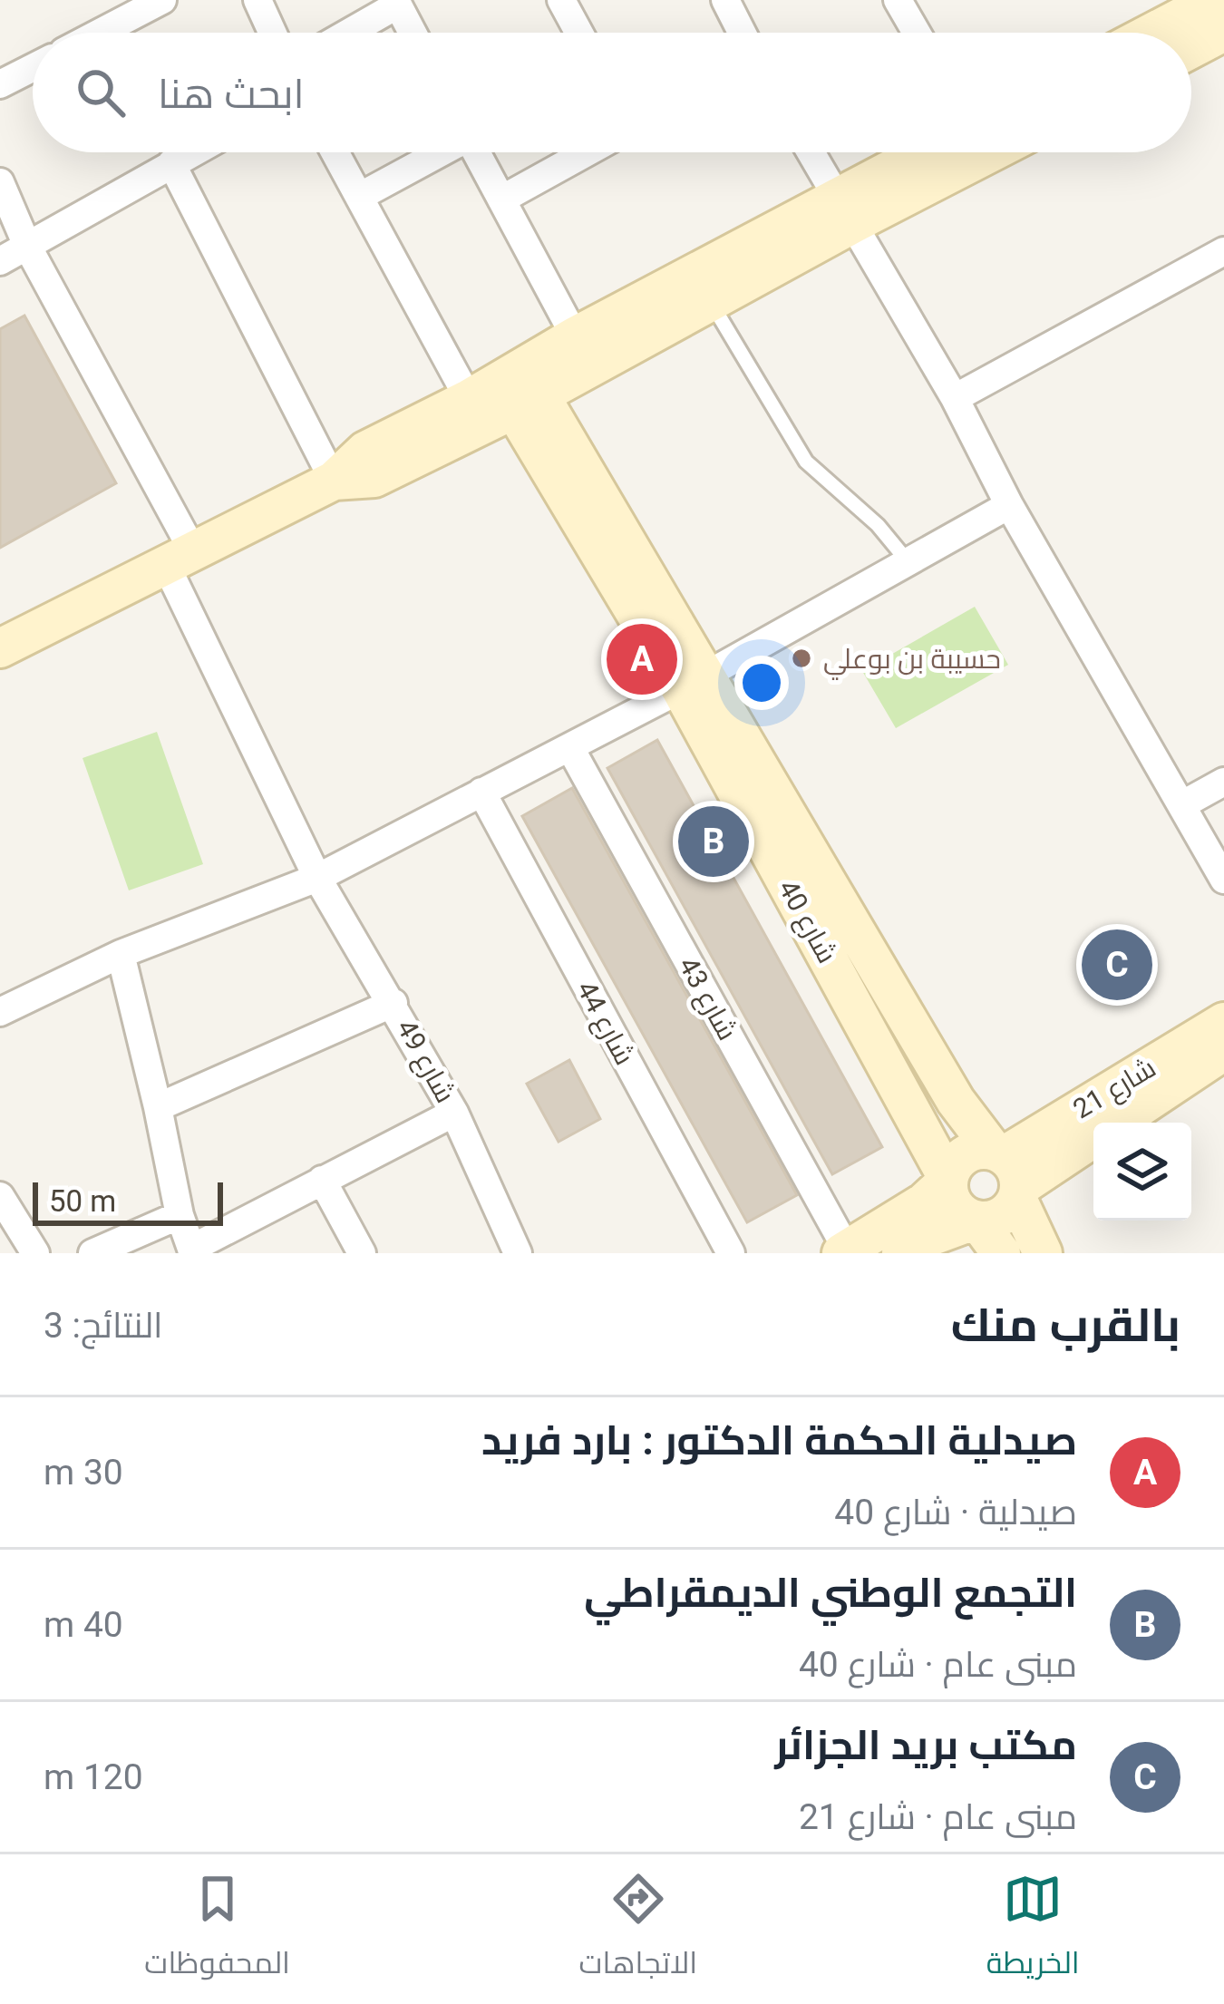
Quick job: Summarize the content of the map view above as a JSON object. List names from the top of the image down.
{
  "streets": {
    "street": [
      "شارع 40",
      "شارع 43",
      "شارع 44",
      "شارع 49",
      "شارع 21"
    ]
  },
  "crossings": [
    ["شارع 40", "شارع 21"]
  ],
  "places": ["حسيبة بن بوعلي"],
  "scale_bar": "50 m",
  "page": {
    "search": "ابحث هنا",
    "pins": ["A", "B", "C"],
    "scale": "50 m",
    "heading": ["بالقرب منك", "النتائج: 3"],
    "list": [
      {
        "mark": "A",
        "name": "صيدلية الحكمة الدكتور : بارد فريد",
        "note": "صيدلية · شارع 40",
        "value": "30 m"
      },
      {
        "mark": "B",
        "name": "التجمع الوطني الديمقراطي",
        "note": "مبنى عام · شارع 40",
        "value": "40 m"
      },
      {
        "mark": "C",
        "name": "مكتب بريد الجزائر",
        "note": "مبنى عام · شارع 21",
        "value": "120 m"
      }
    ],
    "nav": ["الخريطة", "الاتجاهات", "المحفوظات"]
  }
}
